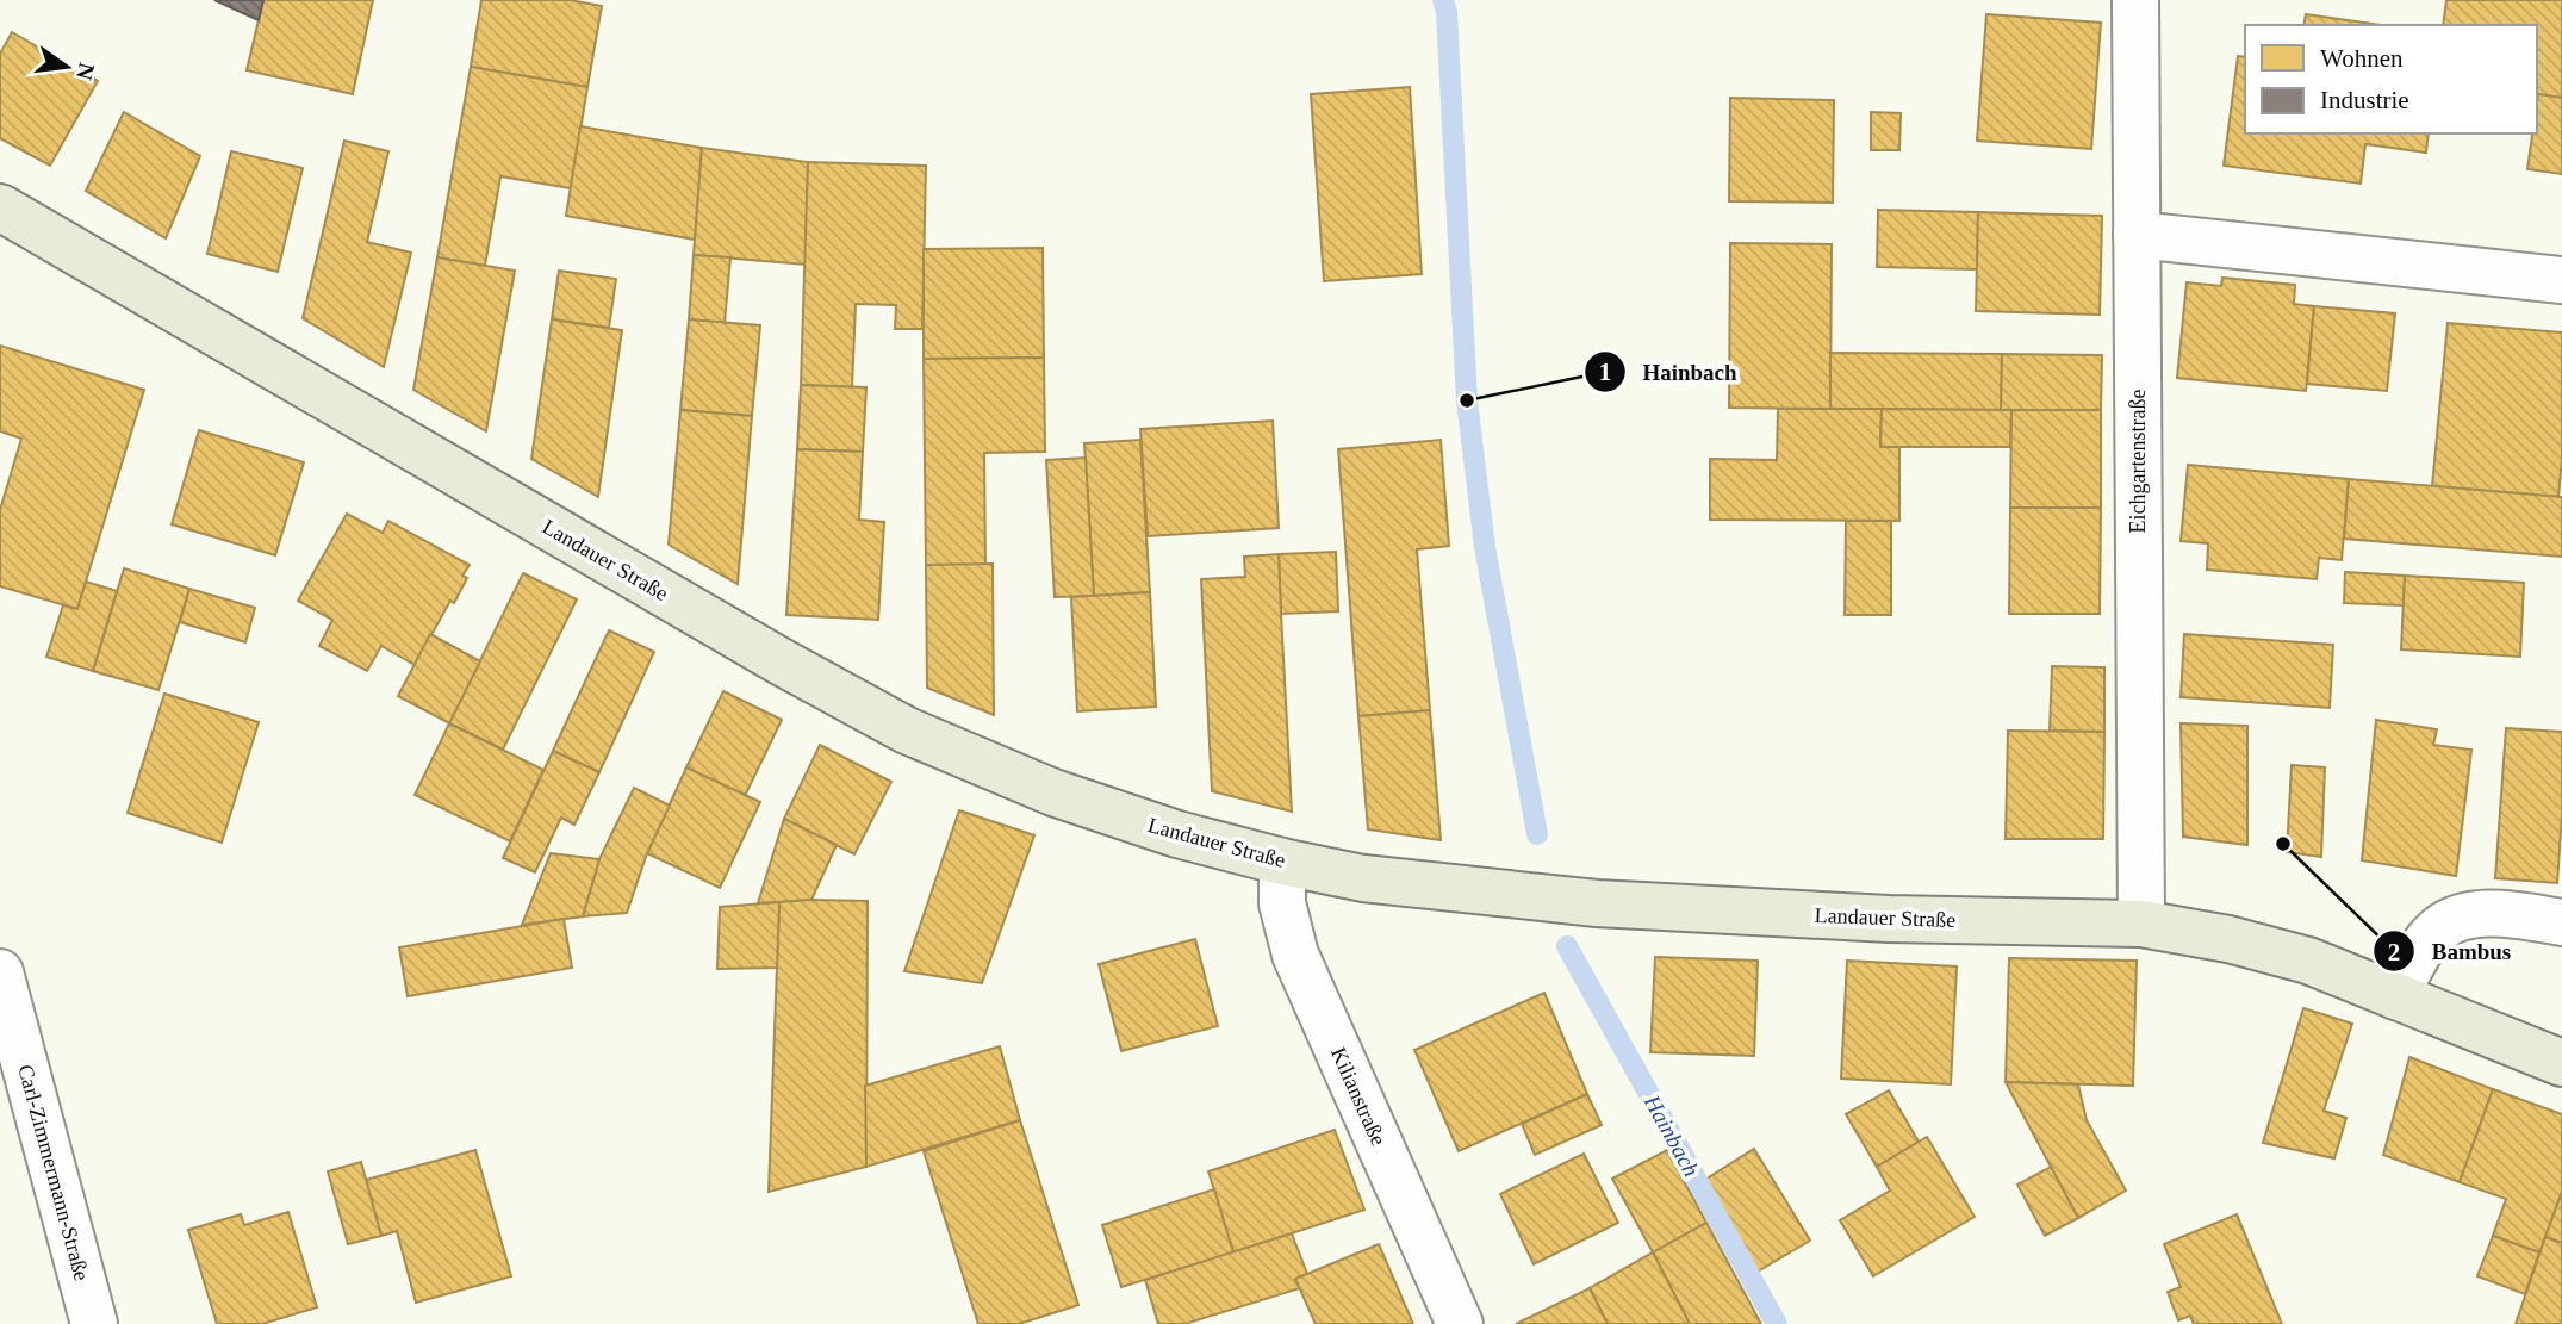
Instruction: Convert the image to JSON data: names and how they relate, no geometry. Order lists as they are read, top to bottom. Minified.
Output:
{"streets":{"main road":["Landauer Straße"],"street":["Eichgartenstraße","Kilianstraße","Carl-Zimmermann-Straße"]},"crossings":[["Eichgartenstraße","Landauer Straße"],["Landauer Straße","Kilianstraße"]],"water":["Hainbach"],"places":["Hainbach","Bambus"],"legend":["Wohnen","Industrie"],"north":"right"}
